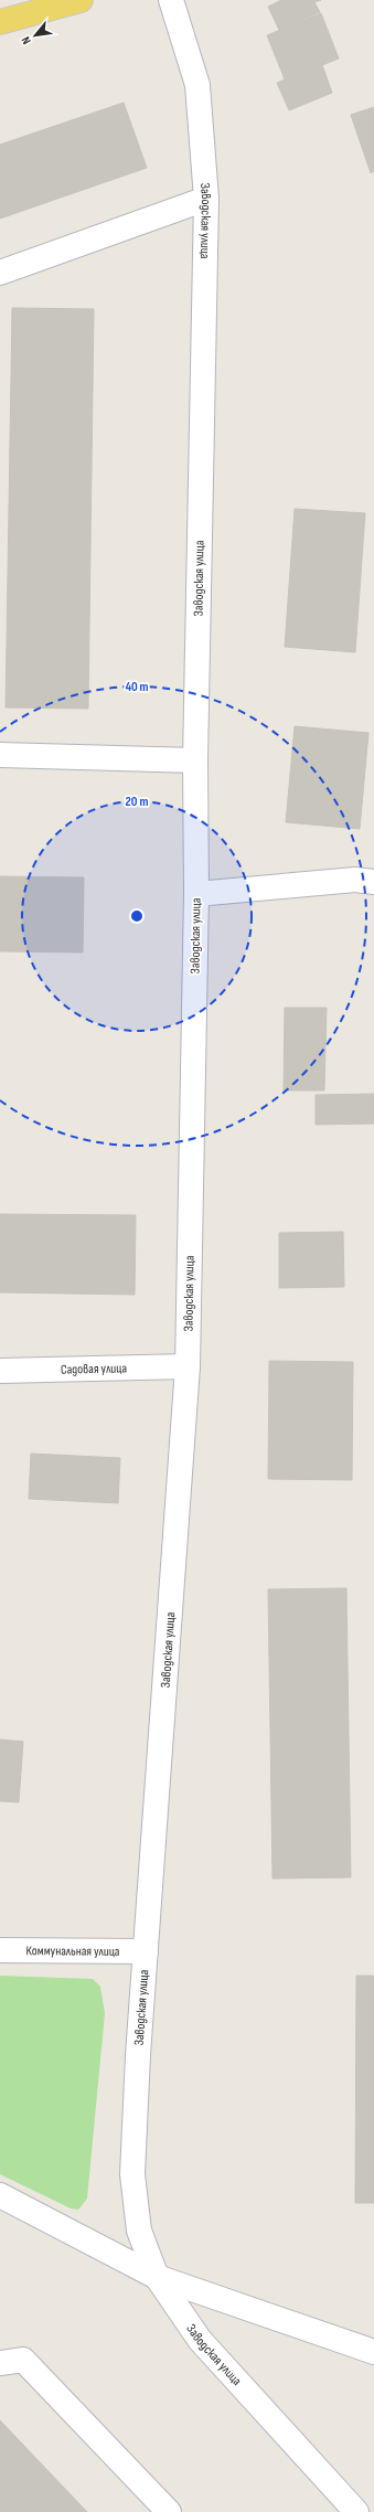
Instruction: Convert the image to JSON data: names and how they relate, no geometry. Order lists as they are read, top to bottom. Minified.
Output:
{"streets":{"street":["Заводская улица","Садовая улица","Коммунальная улица"]},"crossings":[["Заводская улица","Садовая улица"],["Заводская улица","Коммунальная улица"]],"north":"bottom left","rings":["40 m","20 m"]}
